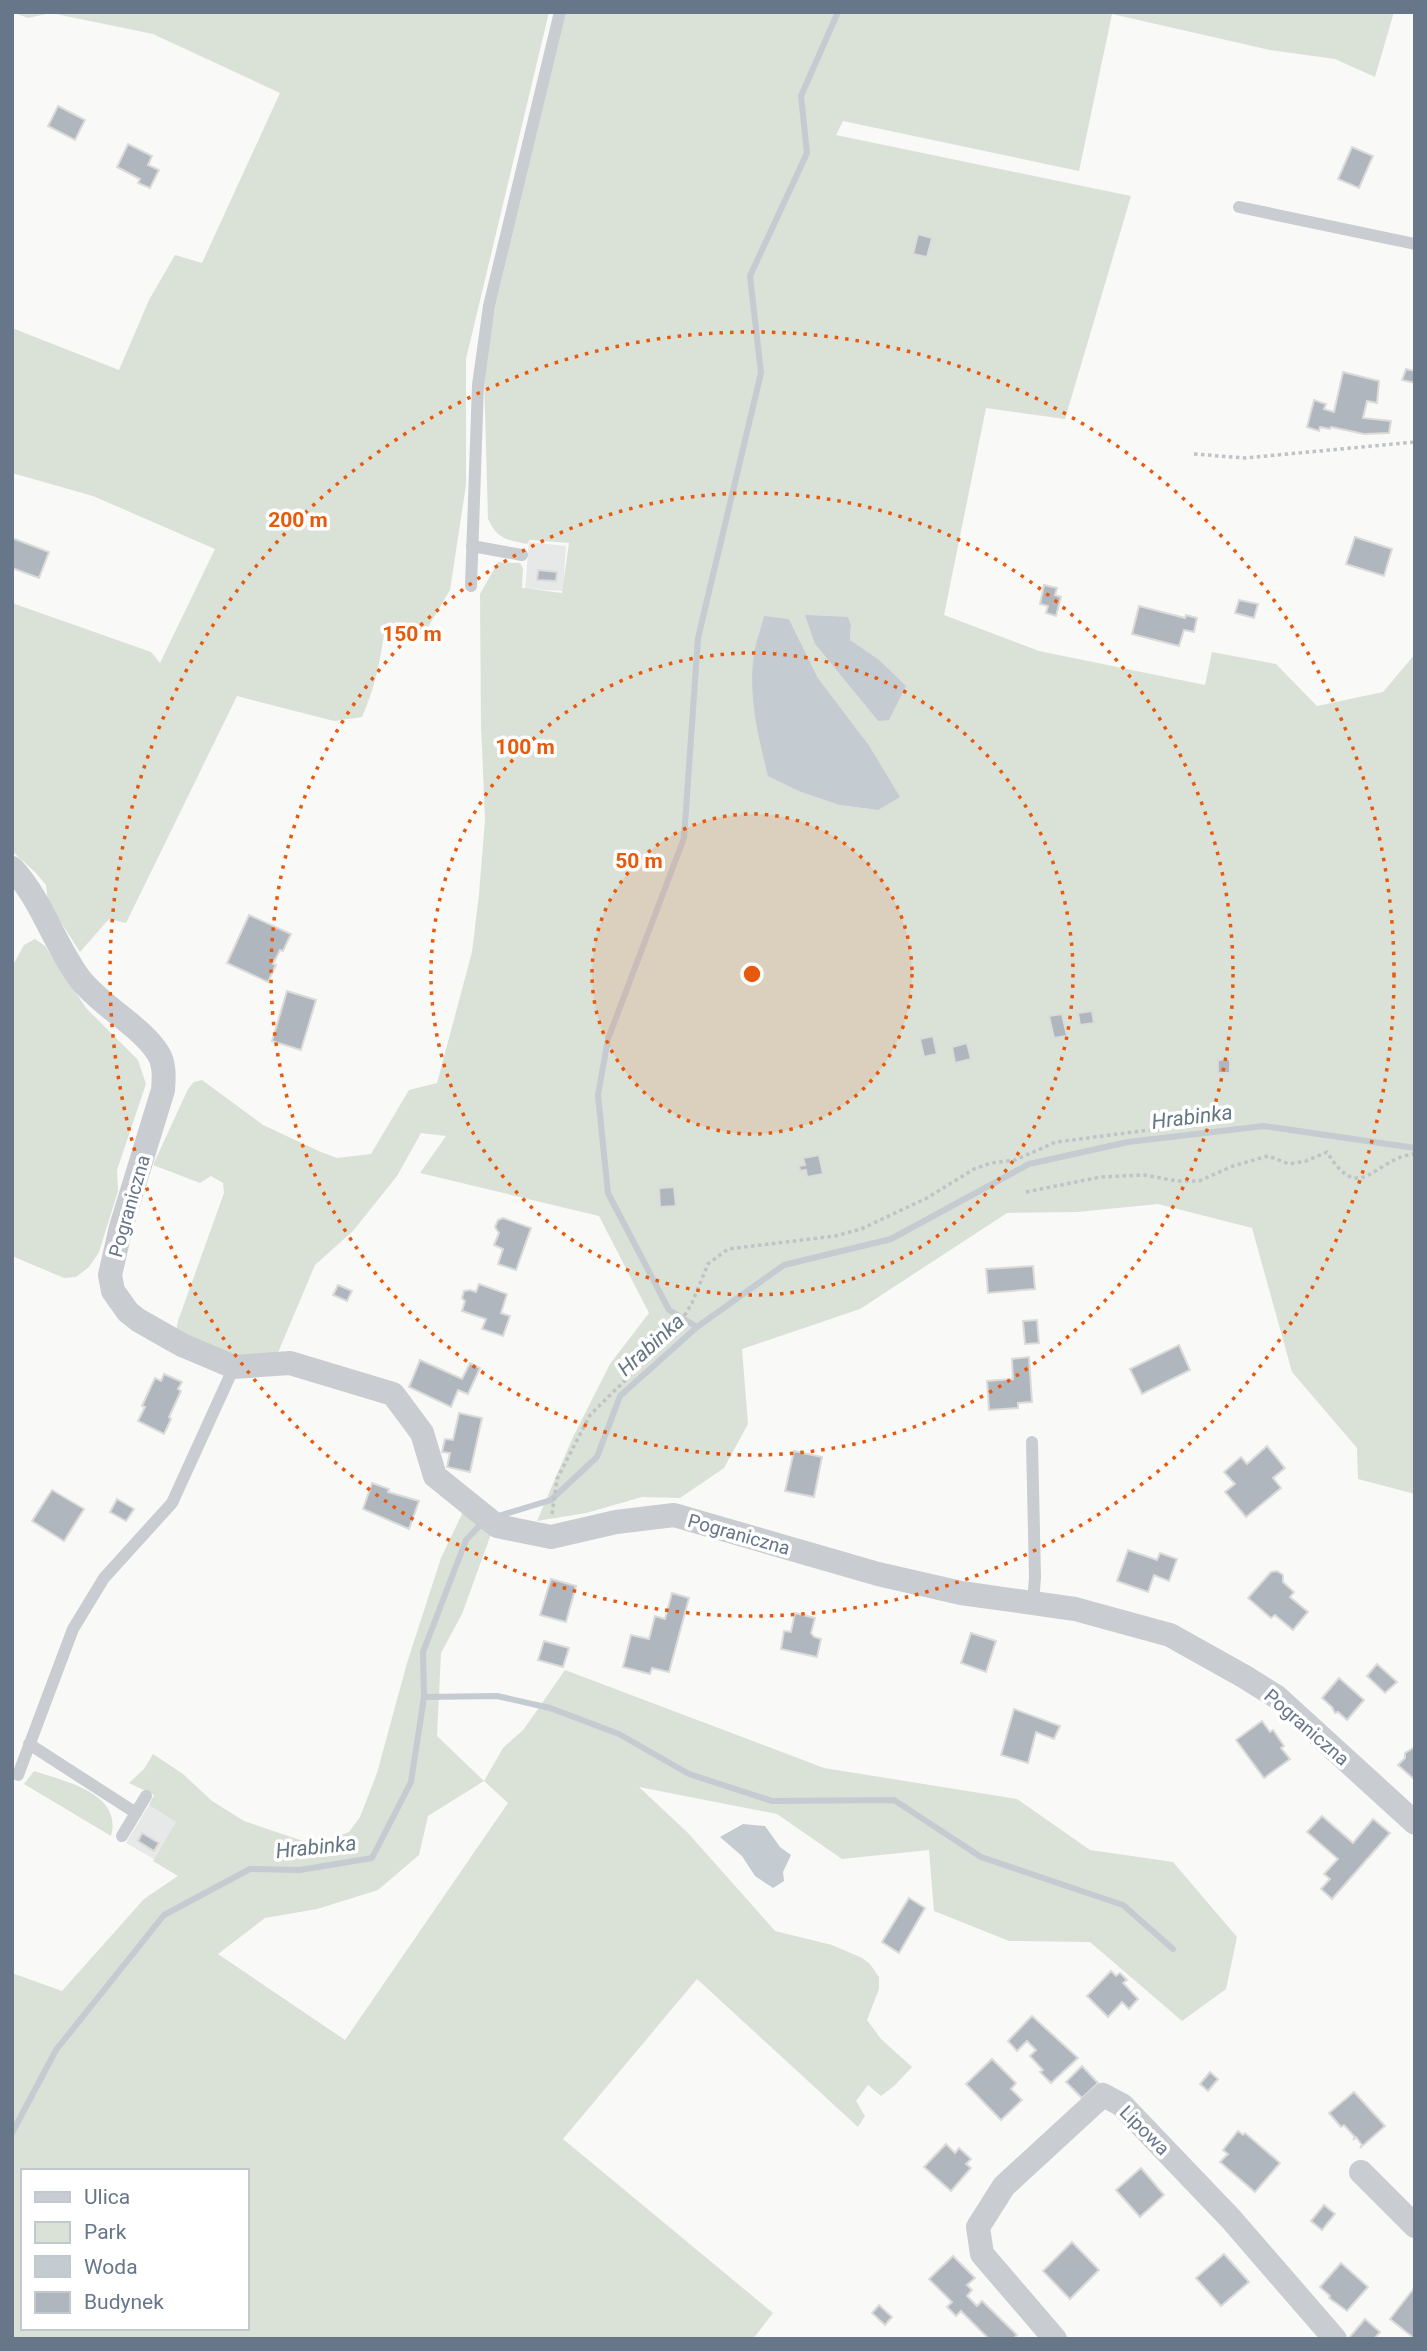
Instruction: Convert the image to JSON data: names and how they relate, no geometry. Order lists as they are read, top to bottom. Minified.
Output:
{"streets":{"street":["Pograniczna","Lipowa"]},"water":["Hrabinka"],"legend":["Ulica","Park","Woda","Budynek"],"rings":["200 m","150 m","100 m","50 m"]}
